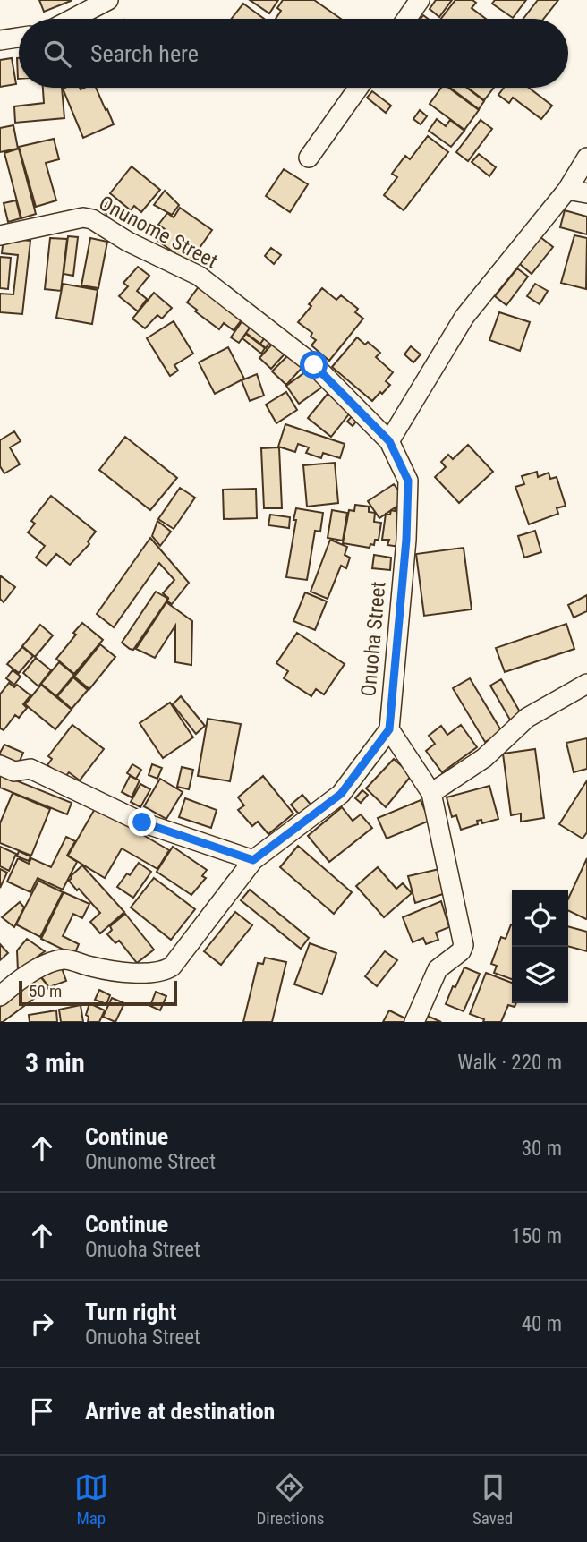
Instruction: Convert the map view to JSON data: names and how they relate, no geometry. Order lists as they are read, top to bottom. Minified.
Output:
{"streets":{"street":["Onunome Street","Onuoha Street"]},"crossings":[["Onunome Street","Onuoha Street"]],"scale_bar":"50 m","page":{"search":"Search here","scale":"50 m","heading":["3 min","Walk · 220 m"],"list":[["Continue","Onunome Street","30 m"],["Continue","Onuoha Street","150 m"],["Turn right","Onuoha Street","40 m"],"Arrive at destination"],"nav":["Map","Directions","Saved"]}}
